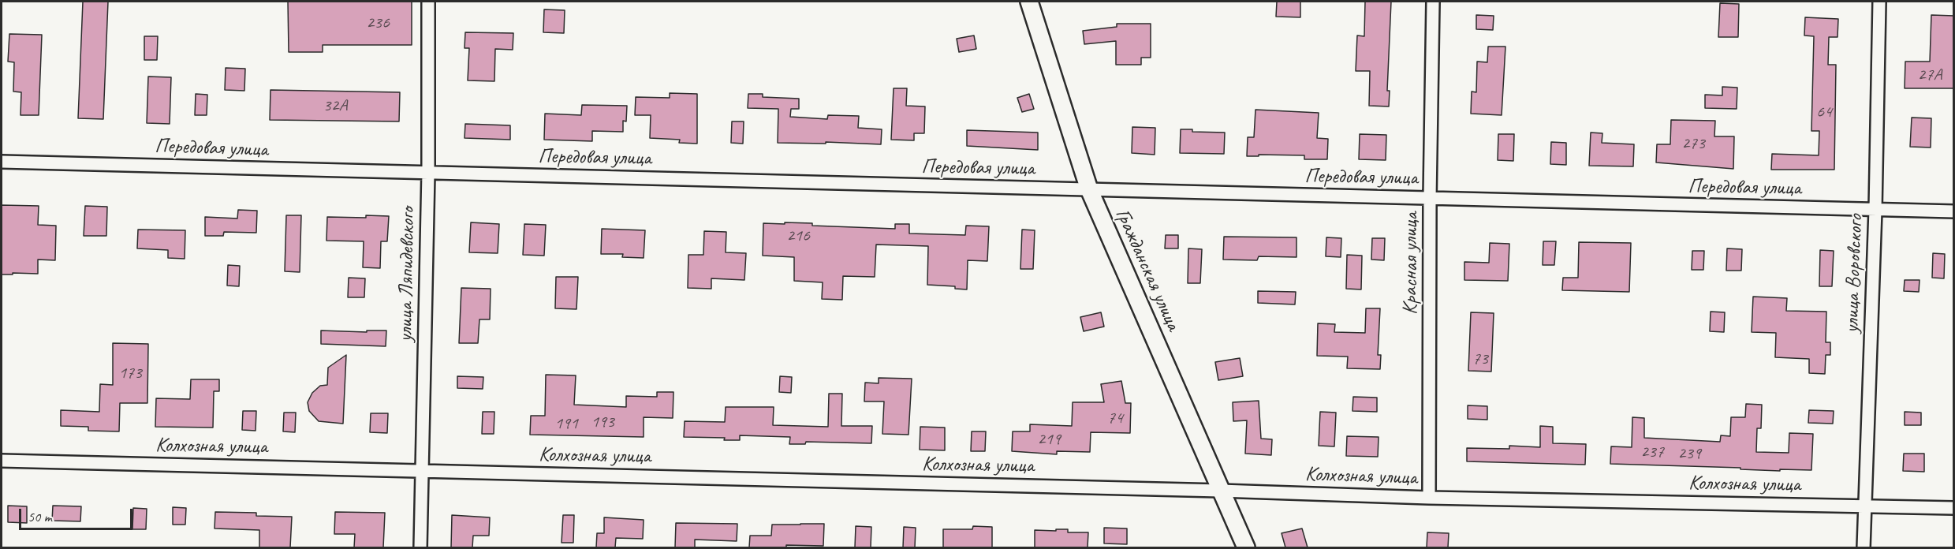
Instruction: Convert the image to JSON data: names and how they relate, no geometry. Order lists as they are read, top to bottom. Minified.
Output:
{"streets":{"main road":["Гражданская улица"],"street":["Передовая улица","Красная улица","улица Воровского","улица Ляпидевского","Колхозная улица"]},"crossings":[["Передовая улица","Красная улица"],["Передовая улица","Гражданская улица"],["Передовая улица","улица Воровского"],["Передовая улица","улица Ляпидевского"],["Красная улица","Колхозная улица"],["Гражданская улица","Колхозная улица"],["улица Воровского","Колхозная улица"],["улица Ляпидевского","Колхозная улица"]],"house_numbers":["236","27А","32А","64","273","216","73","173","74","193","191","219","237","239"],"scale_bar":"50 m"}
